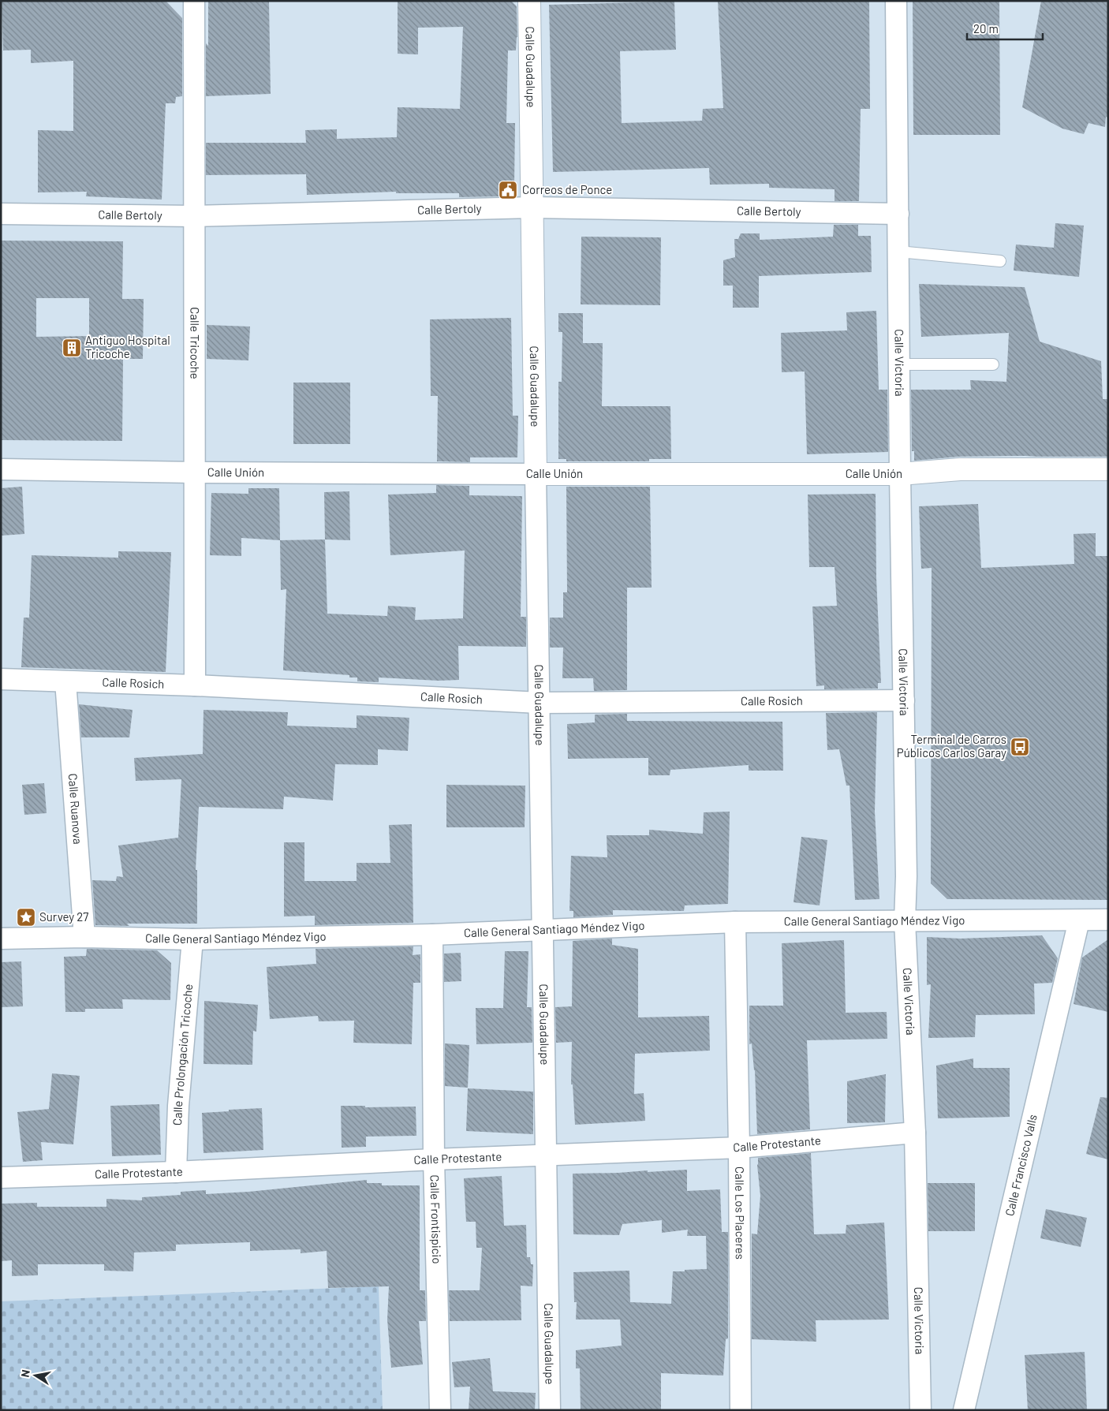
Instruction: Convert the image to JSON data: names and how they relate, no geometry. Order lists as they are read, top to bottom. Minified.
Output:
{"streets":{"street":["Calle Guadalupe","Calle Bertoly","Calle Tricoche","Calle Victoria","Calle Unión","Calle Rosich","Calle Ruanova","Calle General Santiago Méndez Vigo","Calle Prolongación Tricoche","Calle Protestante","Calle Francisco Valls","Calle Los Placeres","Calle Frontispicio"]},"crossings":[["Calle Guadalupe","Calle Bertoly"],["Calle Guadalupe","Calle Unión"],["Calle Guadalupe","Calle Rosich"],["Calle Guadalupe","Calle General Santiago Méndez Vigo"],["Calle Guadalupe","Calle Protestante"],["Calle Bertoly","Calle Tricoche"],["Calle Bertoly","Calle Victoria"],["Calle Tricoche","Calle Unión"],["Calle Tricoche","Calle Rosich"],["Calle Victoria","Calle Unión"],["Calle Victoria","Calle Rosich"],["Calle Victoria","Calle General Santiago Méndez Vigo"],["Calle Victoria","Calle Protestante"],["Calle Rosich","Calle Ruanova"],["Calle Ruanova","Calle General Santiago Méndez Vigo"],["Calle General Santiago Méndez Vigo","Calle Prolongación Tricoche"],["Calle General Santiago Méndez Vigo","Calle Francisco Valls"],["Calle General Santiago Méndez Vigo","Calle Los Placeres"],["Calle General Santiago Méndez Vigo","Calle Frontispicio"],["Calle Prolongación Tricoche","Calle Protestante"],["Calle Protestante","Calle Los Placeres"],["Calle Protestante","Calle Frontispicio"]],"places":{"public building":["Correos de Ponce"],"building":["Antiguo Hospital Tricoche"],"bus stop":["Terminal de Carros Públicos Carlos Garay"],"place":["Survey 27"]},"scale_bar":"20 m","north":"left"}
